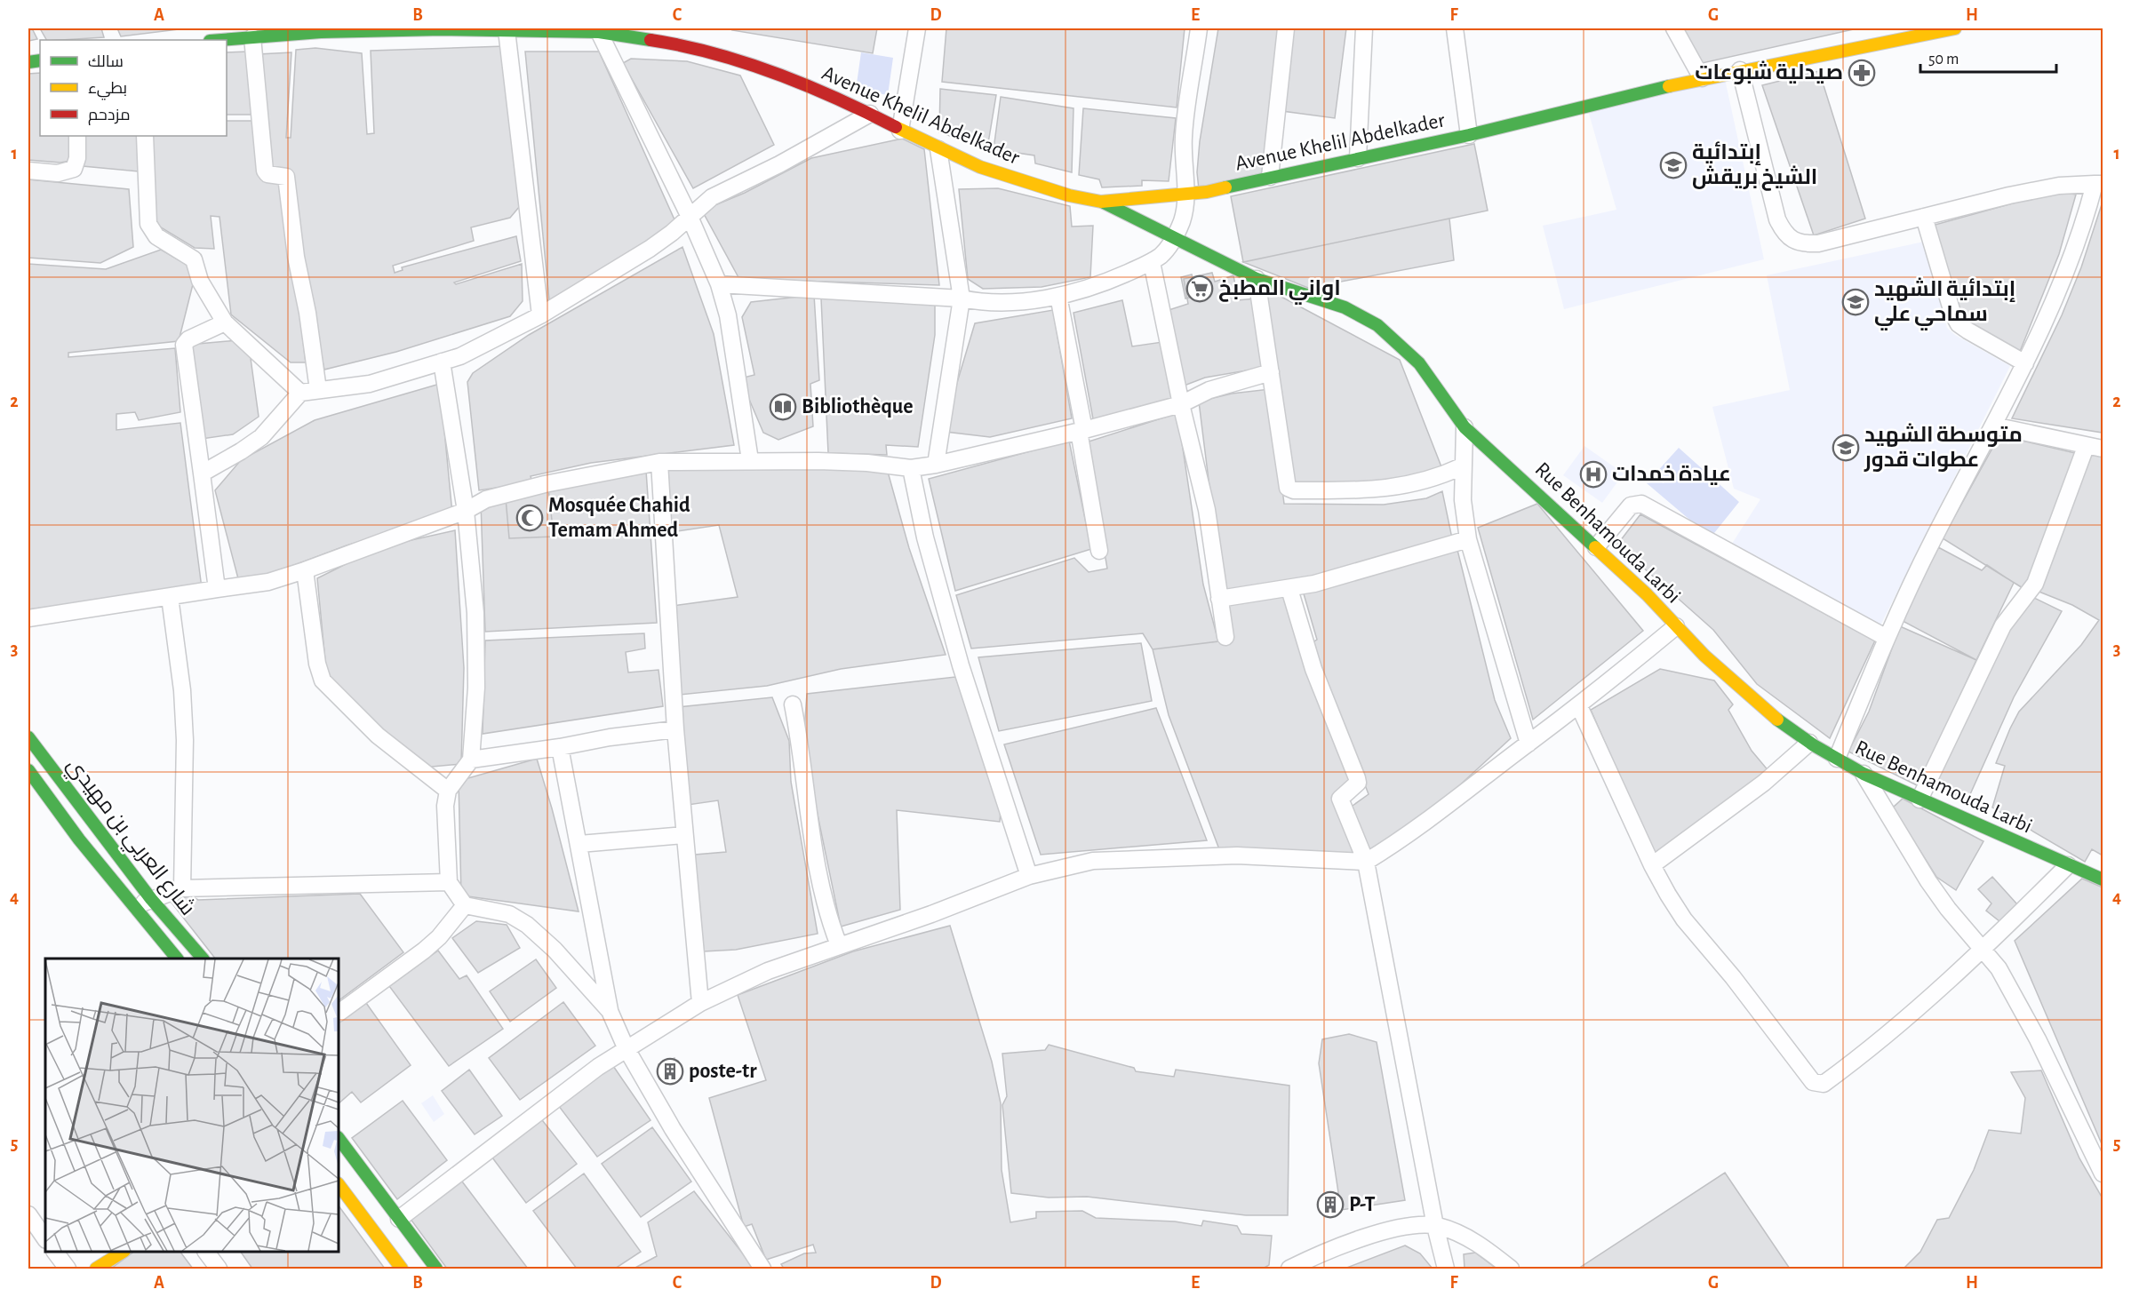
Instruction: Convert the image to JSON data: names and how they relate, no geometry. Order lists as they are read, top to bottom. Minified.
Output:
{"streets":{"street":["Avenue Khelil Abdelkader","Rue Benhamouda Larbi","شارع العربي بن مهيدي"]},"crossings":[["Avenue Khelil Abdelkader","Rue Benhamouda Larbi"]],"places":{"pharmacy":["صيدلية شبوعات"],"school or university":["إبتدائية الشيخ بريقش","إبتدائية الشهيد سماحي علي","متوسطة الشهيد عطوات قدور"],"supermarket":["اواني المطبخ"],"library":["Bibliothèque"],"hospital":["عيادة خمدات"],"mosque":["Mosquée Chahid Temam Ahmed"],"building":["poste-tr","P-T"]},"legend":["سالك","بطيء","مزدحم"],"scale_bar":"50 m","grid":{"columns":["A","B","C","D","E","F","G","H"],"rows":["1","2","3","4","5"]}}
